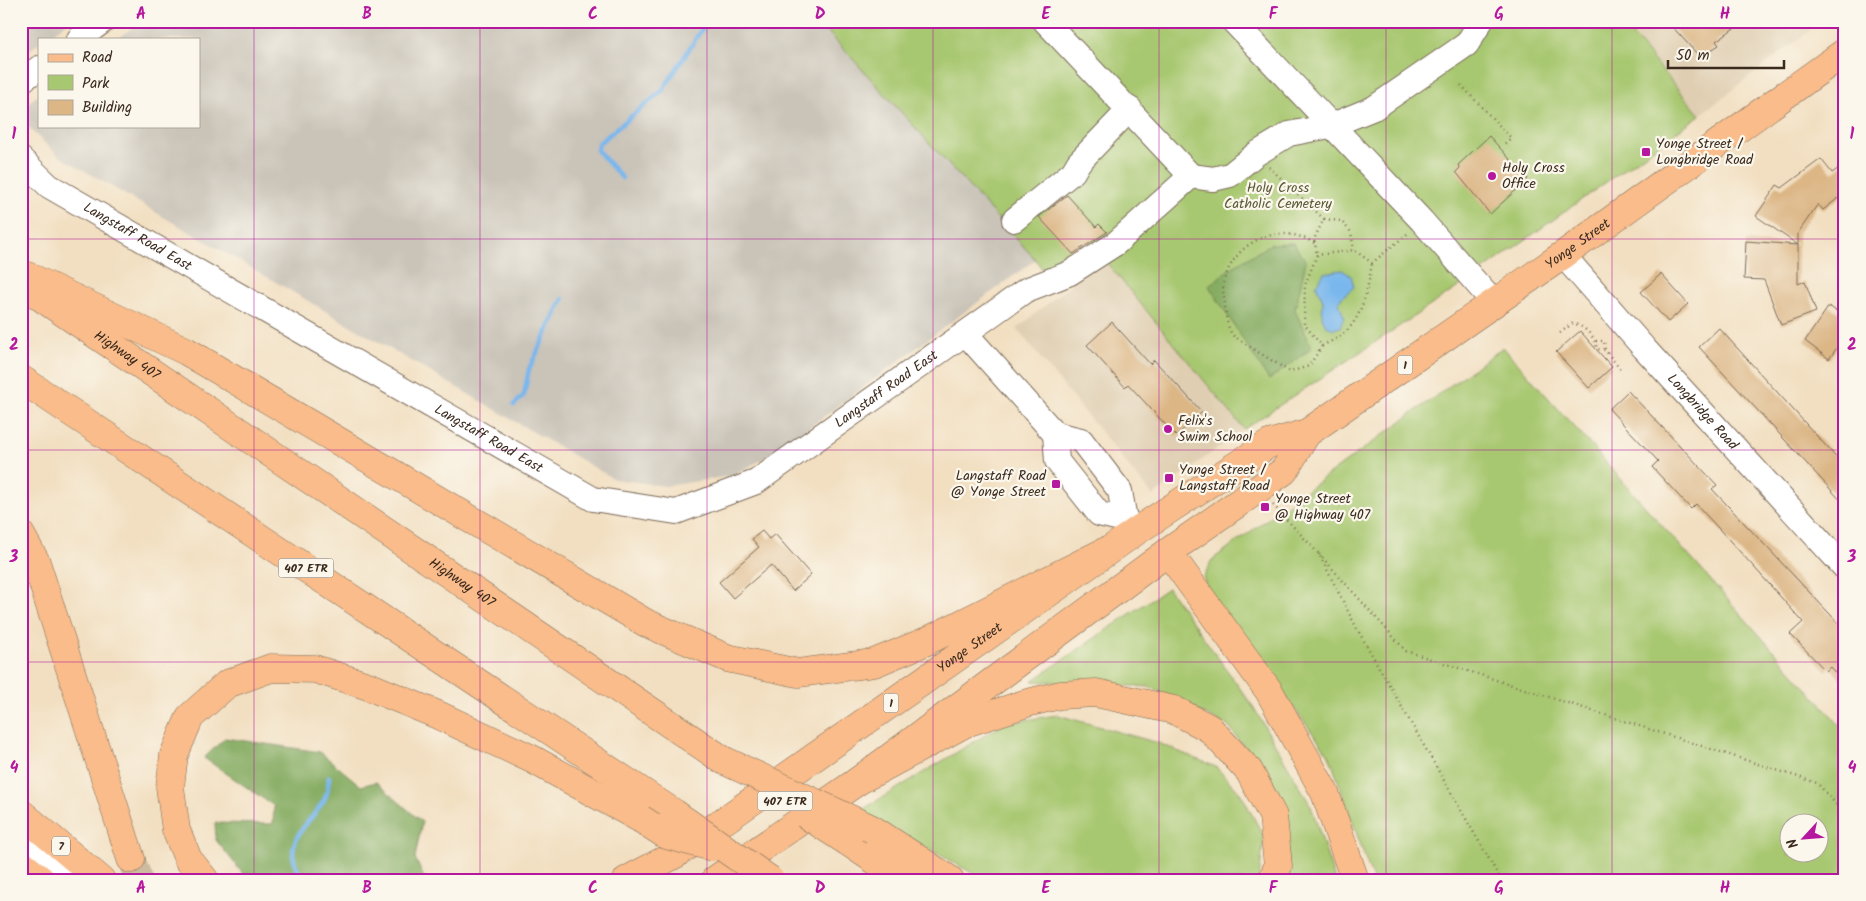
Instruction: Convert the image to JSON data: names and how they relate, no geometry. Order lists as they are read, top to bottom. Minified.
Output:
{"streets":{"main road":["Yonge Street","Highway 407","1","407 ETR","7"],"street":["Langstaff Road East","Longbridge Road"]},"crossings":[["Yonge Street","Longbridge Road"]],"parks":["Holy Cross Catholic Cemetery"],"places":{"transit":["Yonge Street / Longbridge Road","Yonge Street / Langstaff Road","Langstaff Road @ Yonge Street","Yonge Street @ Highway 407"],"other":["Holy Cross Office","Felix's Swim School"]},"legend":["Road","Park","Building"],"scale_bar":"50 m","north":"bottom left","grid":{"columns":["A","B","C","D","E","F","G","H"],"rows":["1","2","3","4"]}}
